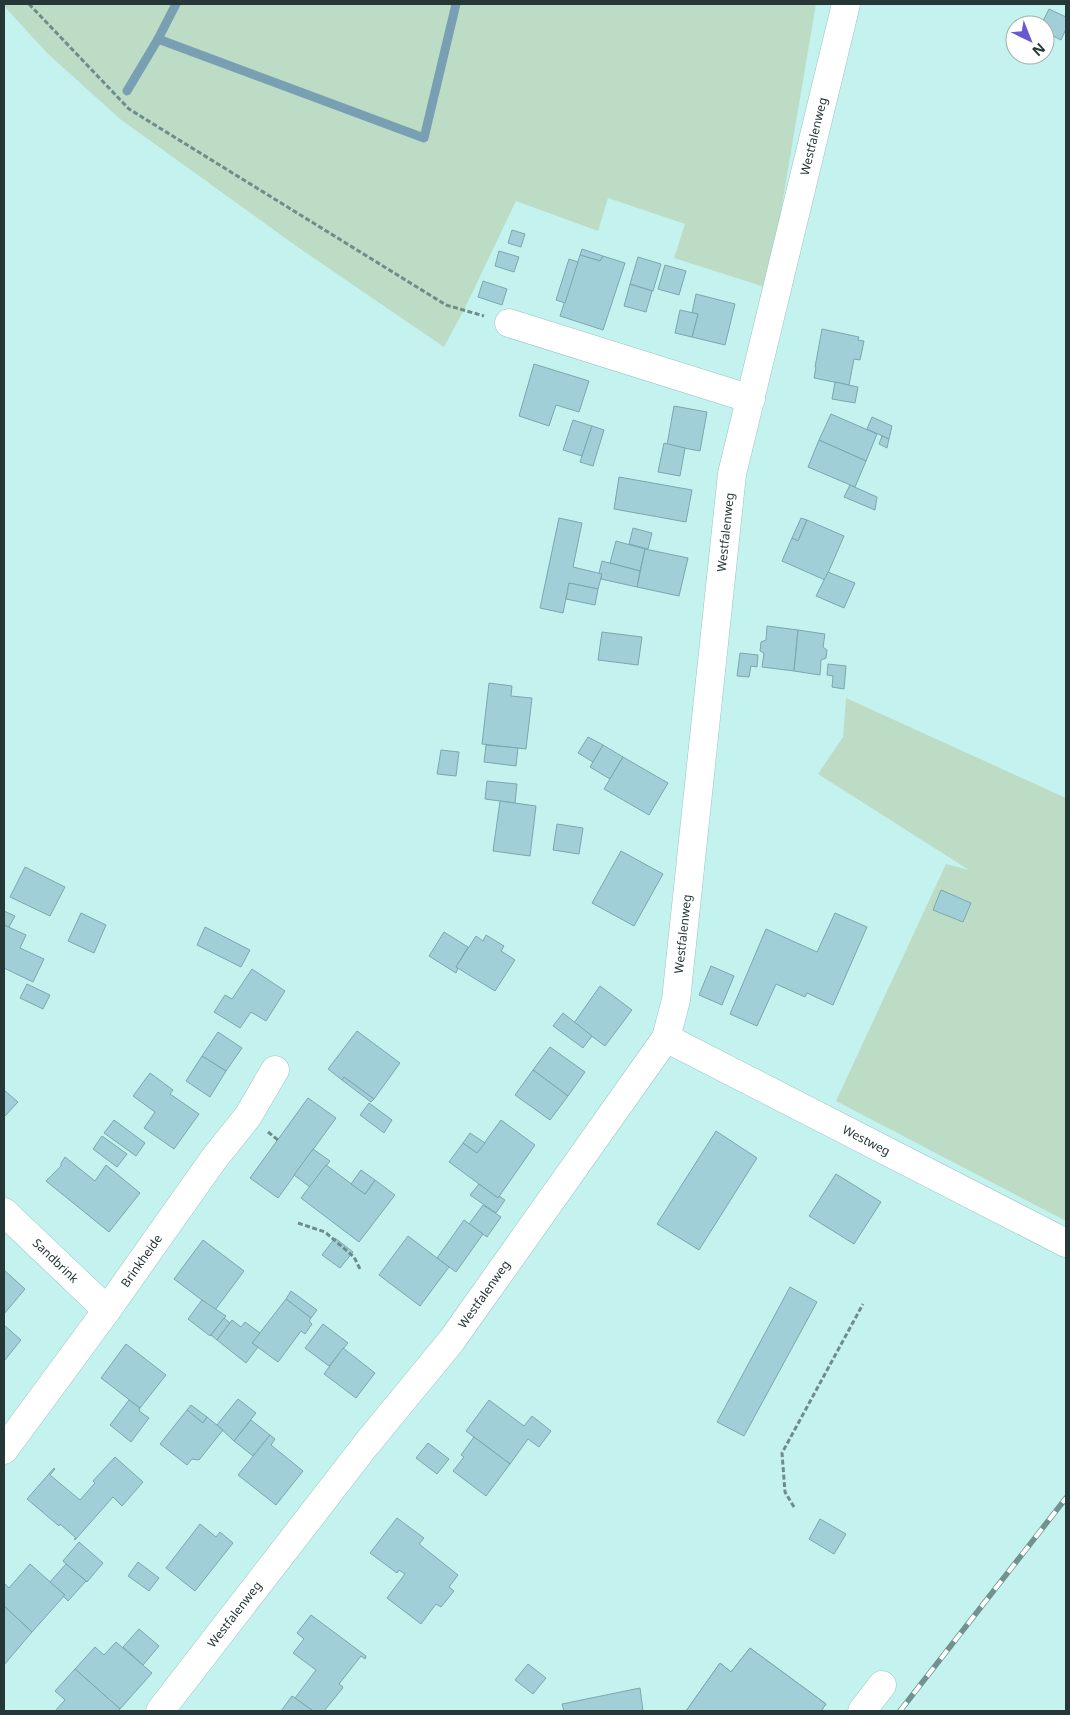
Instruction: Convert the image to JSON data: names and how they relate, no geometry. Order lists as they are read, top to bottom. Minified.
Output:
{"streets":{"street":["Westfalenweg","Westweg","Sandbrink","Brinkheide"]},"crossings":[["Westfalenweg","Westweg"],["Sandbrink","Brinkheide"]],"north":"bottom right"}
